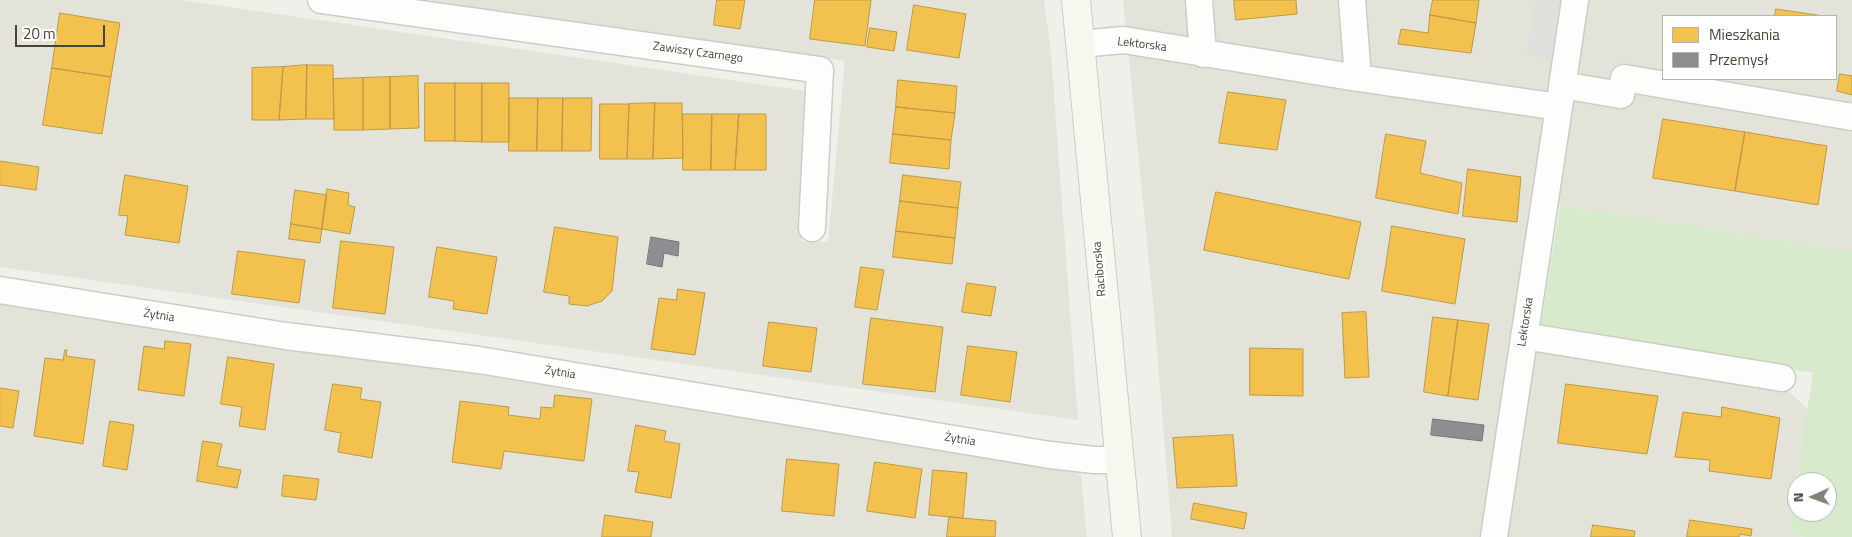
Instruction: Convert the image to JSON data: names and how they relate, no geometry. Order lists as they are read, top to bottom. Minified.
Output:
{"streets":{"main road":["Raciborska"],"street":["Lektorska","Zawiszy Czarnego","Żytnia"]},"crossings":[["Lektorska","Raciborska"],["Raciborska","Żytnia"]],"legend":["Mieszkania","Przemysł"],"scale_bar":"20 m","north":"left"}
